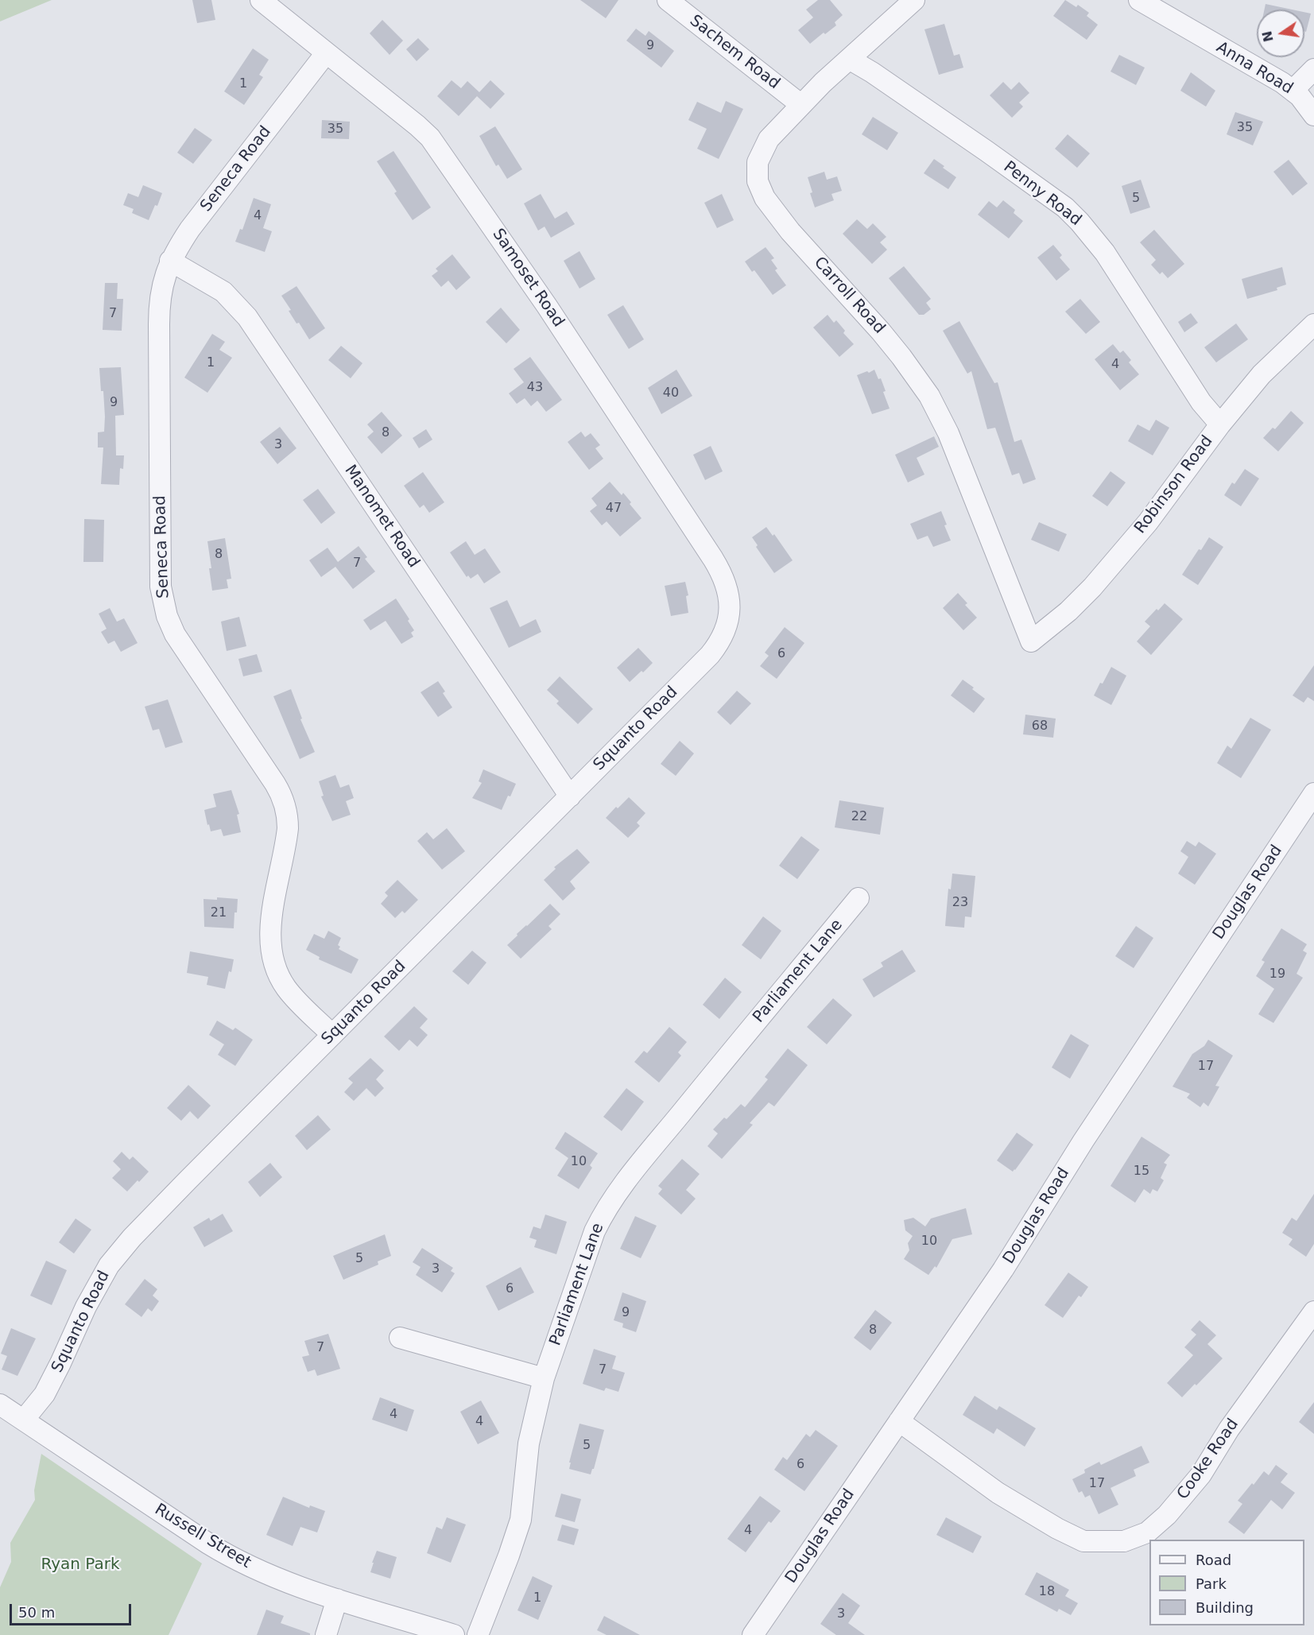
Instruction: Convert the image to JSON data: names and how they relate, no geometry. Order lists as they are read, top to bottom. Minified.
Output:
{"streets":{"street":["Sachem Road","Anna Road","Seneca Road","Penny Road","Samoset Road","Carroll Road","Robinson Road","Manomet Road","Squanto Road","Douglas Road","Parliament Lane","Cooke Road","Russell Street"]},"crossings":[["Sachem Road","Carroll Road"],["Seneca Road","Samoset Road"],["Seneca Road","Manomet Road"],["Seneca Road","Squanto Road"],["Penny Road","Carroll Road"],["Penny Road","Robinson Road"],["Samoset Road","Squanto Road"],["Carroll Road","Robinson Road"],["Manomet Road","Squanto Road"],["Squanto Road","Russell Street"],["Douglas Road","Cooke Road"]],"parks":["Ryan Park"],"house_numbers":["9","1","35","35","5","4","7","1","4","43","40","9","8","3","47","8","7","6","68","22","23","21","19","17","10","15","10","5","3","6","9","8","7","7","4","4","5","6","17","4","18","1","3"],"legend":["Road","Park","Building"],"scale_bar":"50 m","north":"left"}
